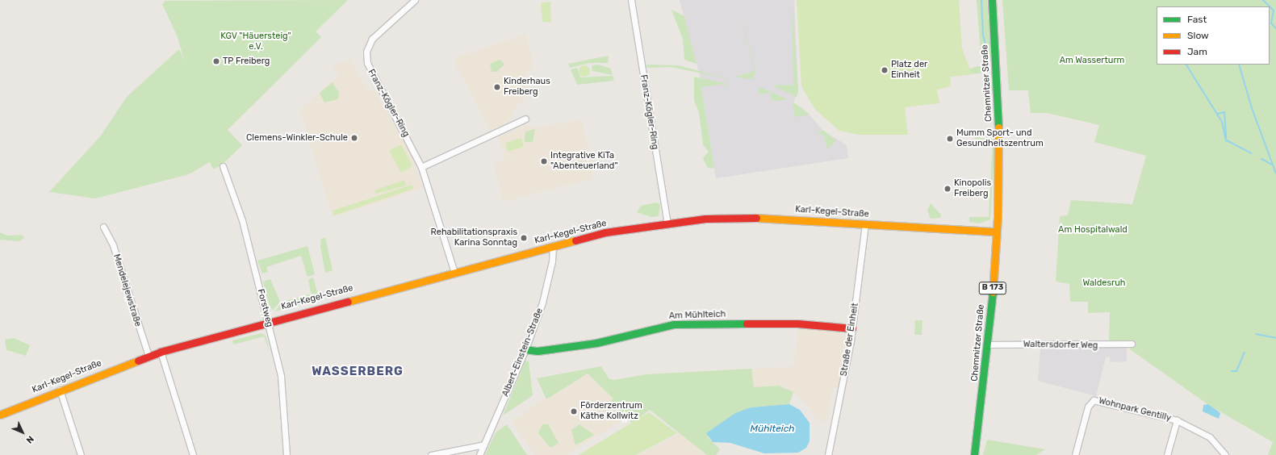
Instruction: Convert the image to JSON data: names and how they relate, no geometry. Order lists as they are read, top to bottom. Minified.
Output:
{"streets":{"street":["Chemnitzer Straße","Franz-Kögler-Ring","Karl-Kegel-Straße","B 173","Mendelejewstraße","Forstweg","Am Mühlteich","Straße der Einheit","Waltersdorfer Weg","Albert-Einstein-Straße","Wohnpark Gentilly"]},"crossings":[["Chemnitzer Straße","Karl-Kegel-Straße"],["Chemnitzer Straße","Waltersdorfer Weg"],["Franz-Kögler-Ring","Karl-Kegel-Straße"],["Karl-Kegel-Straße","Mendelejewstraße"],["Karl-Kegel-Straße","Forstweg"],["Karl-Kegel-Straße","Straße der Einheit"],["Karl-Kegel-Straße","Albert-Einstein-Straße"],["Am Mühlteich","Straße der Einheit"],["Am Mühlteich","Albert-Einstein-Straße"]],"districts":["WASSERBERG"],"water":["Mühlteich"],"parks":["KGV \"Häuersteig\" e.V.","Am Wasserturm","Am Hospitalwald","Waldesruh"],"places":["TP Freiberg","Platz der Einheit","Kinderhaus Freiberg","Clemens-Winkler-Schule","Mumm Sport- und Gesundheitszentrum","Integrative KiTa \"Abenteuerland\"","Kinopolis Freiberg","Rehabilitationspraxis Karina Sonntag","Förderzentrum Käthe Kollwitz"],"legend":["Fast","Slow","Jam"],"north":"bottom right"}
